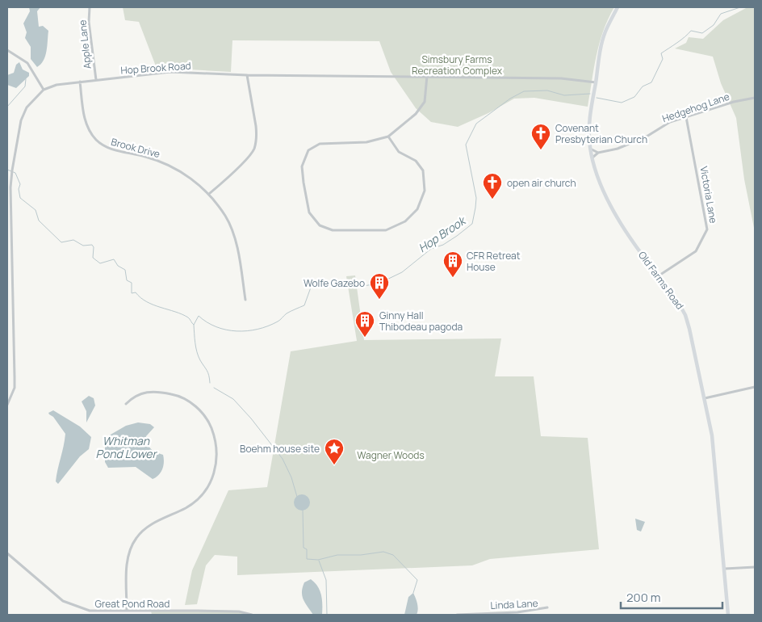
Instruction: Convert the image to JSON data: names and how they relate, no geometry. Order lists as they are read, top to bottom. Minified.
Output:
{"streets":{"street":["Apple Lane","Hop Brook Road","Hedgehog Lane","Brook Drive","Victoria Lane","Old Farms Road","Great Pond Road","Linda Lane"]},"crossings":[["Apple Lane","Hop Brook Road"],["Hop Brook Road","Brook Drive"],["Hop Brook Road","Old Farms Road"],["Hedgehog Lane","Victoria Lane"],["Hedgehog Lane","Old Farms Road"],["Victoria Lane","Old Farms Road"]],"water":["Hop Brook","Whitman Pond Lower"],"parks":["Simsbury Farms Recreation Complex","Wagner Woods"],"places":{"church":["Covenant Presbyterian Church","open air church"],"building":["CFR Retreat House","Wolfe Gazebo","Ginny Hall Thibodeau pagoda"],"place":["Boehm house site"]},"scale_bar":"200 m"}
